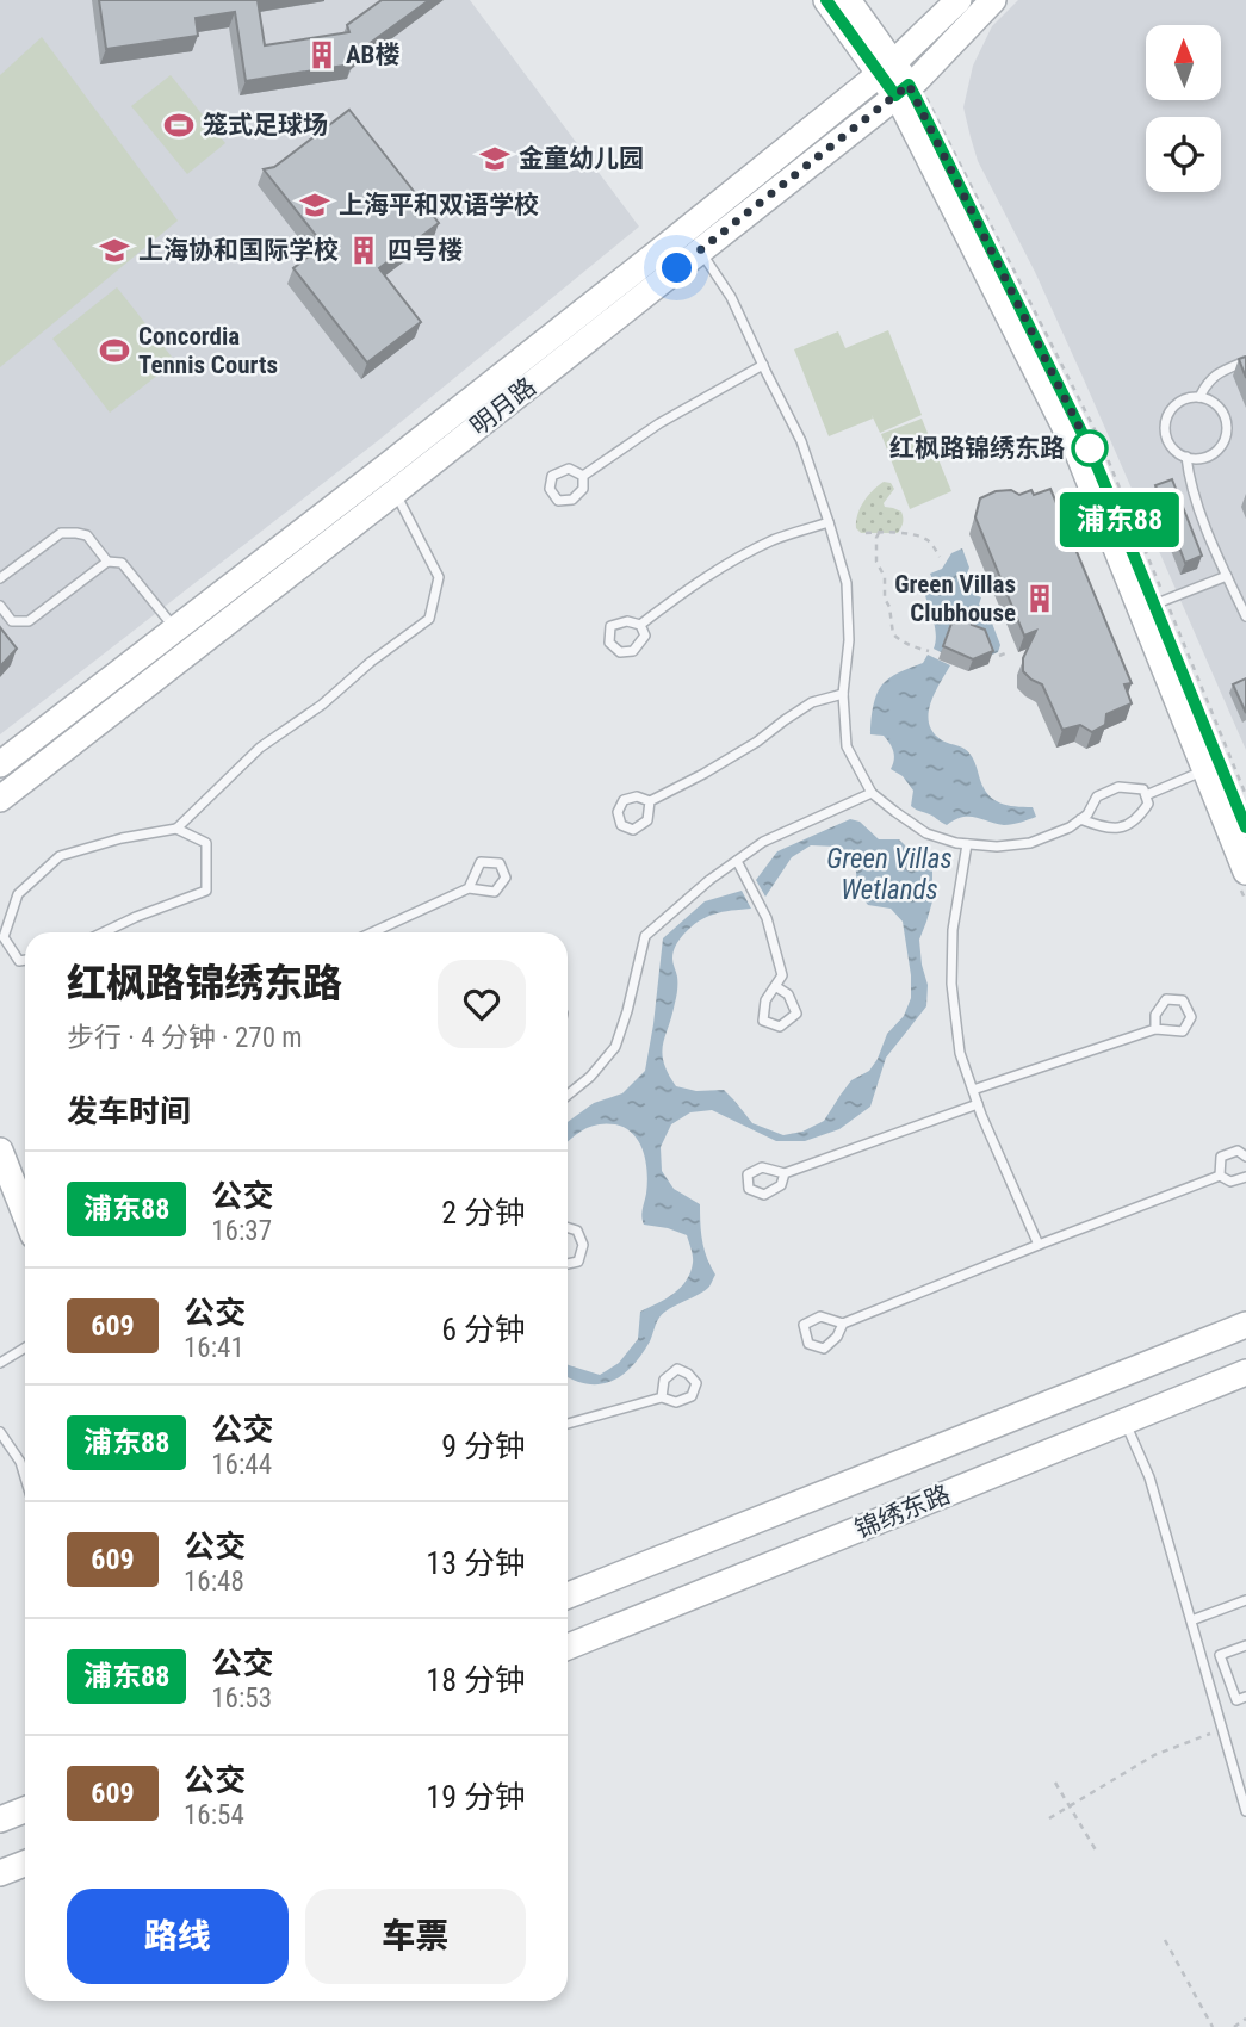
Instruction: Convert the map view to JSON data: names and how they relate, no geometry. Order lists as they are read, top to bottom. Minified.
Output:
{"streets":{"street":["明月路","锦绣东路"]},"water":["Green Villas Wetlands"],"places":{"building":["AB楼","四号楼","Green Villas Clubhouse"],"sports":["笼式足球场","Concordia Tennis Courts"],"school or university":["金童幼儿园","上海平和双语学校","上海协和国际学校"],"other":["红枫路锦绣东路"]},"lines":["bus line 浦东88"],"north":"top","page":{"on_map":"浦东88","heading":[["红枫路锦绣东路","步行 · 4 分钟 · 270 m"],"发车时间"],"list":[{"mark":"浦东88","name":"公交","note":"16:37","value":"2 分钟"},{"mark":"609","name":"公交","note":"16:41","value":"6 分钟"},{"mark":"浦东88","name":"公交","note":"16:44","value":"9 分钟"},{"mark":"609","name":"公交","note":"16:48","value":"13 分钟"},{"mark":"浦东88","name":"公交","note":"16:53","value":"18 分钟"},{"mark":"609","name":"公交","note":"16:54","value":"19 分钟"}],"buttons":["路线","车票"]}}
